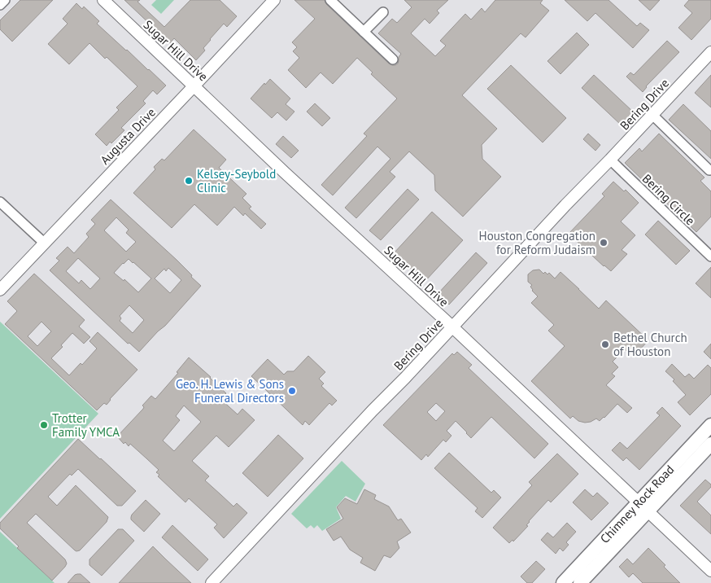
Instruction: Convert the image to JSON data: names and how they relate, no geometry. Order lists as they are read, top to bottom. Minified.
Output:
{"streets":{"main road":["Chimney Rock Road"],"street":["Sugar Hill Drive","Bering Drive","Augusta Drive","Bering Circle"]},"crossings":[["Sugar Hill Drive","Bering Drive"],["Sugar Hill Drive","Augusta Drive"],["Sugar Hill Drive","Chimney Rock Road"],["Bering Drive","Bering Circle"]],"places":["Kelsey-Seybold Clinic","Houston Congregation for Reform Judaism","Bethel Church of Houston","Geo. H. Lewis & Sons Funeral Directors","Trotter Family YMCA"]}
